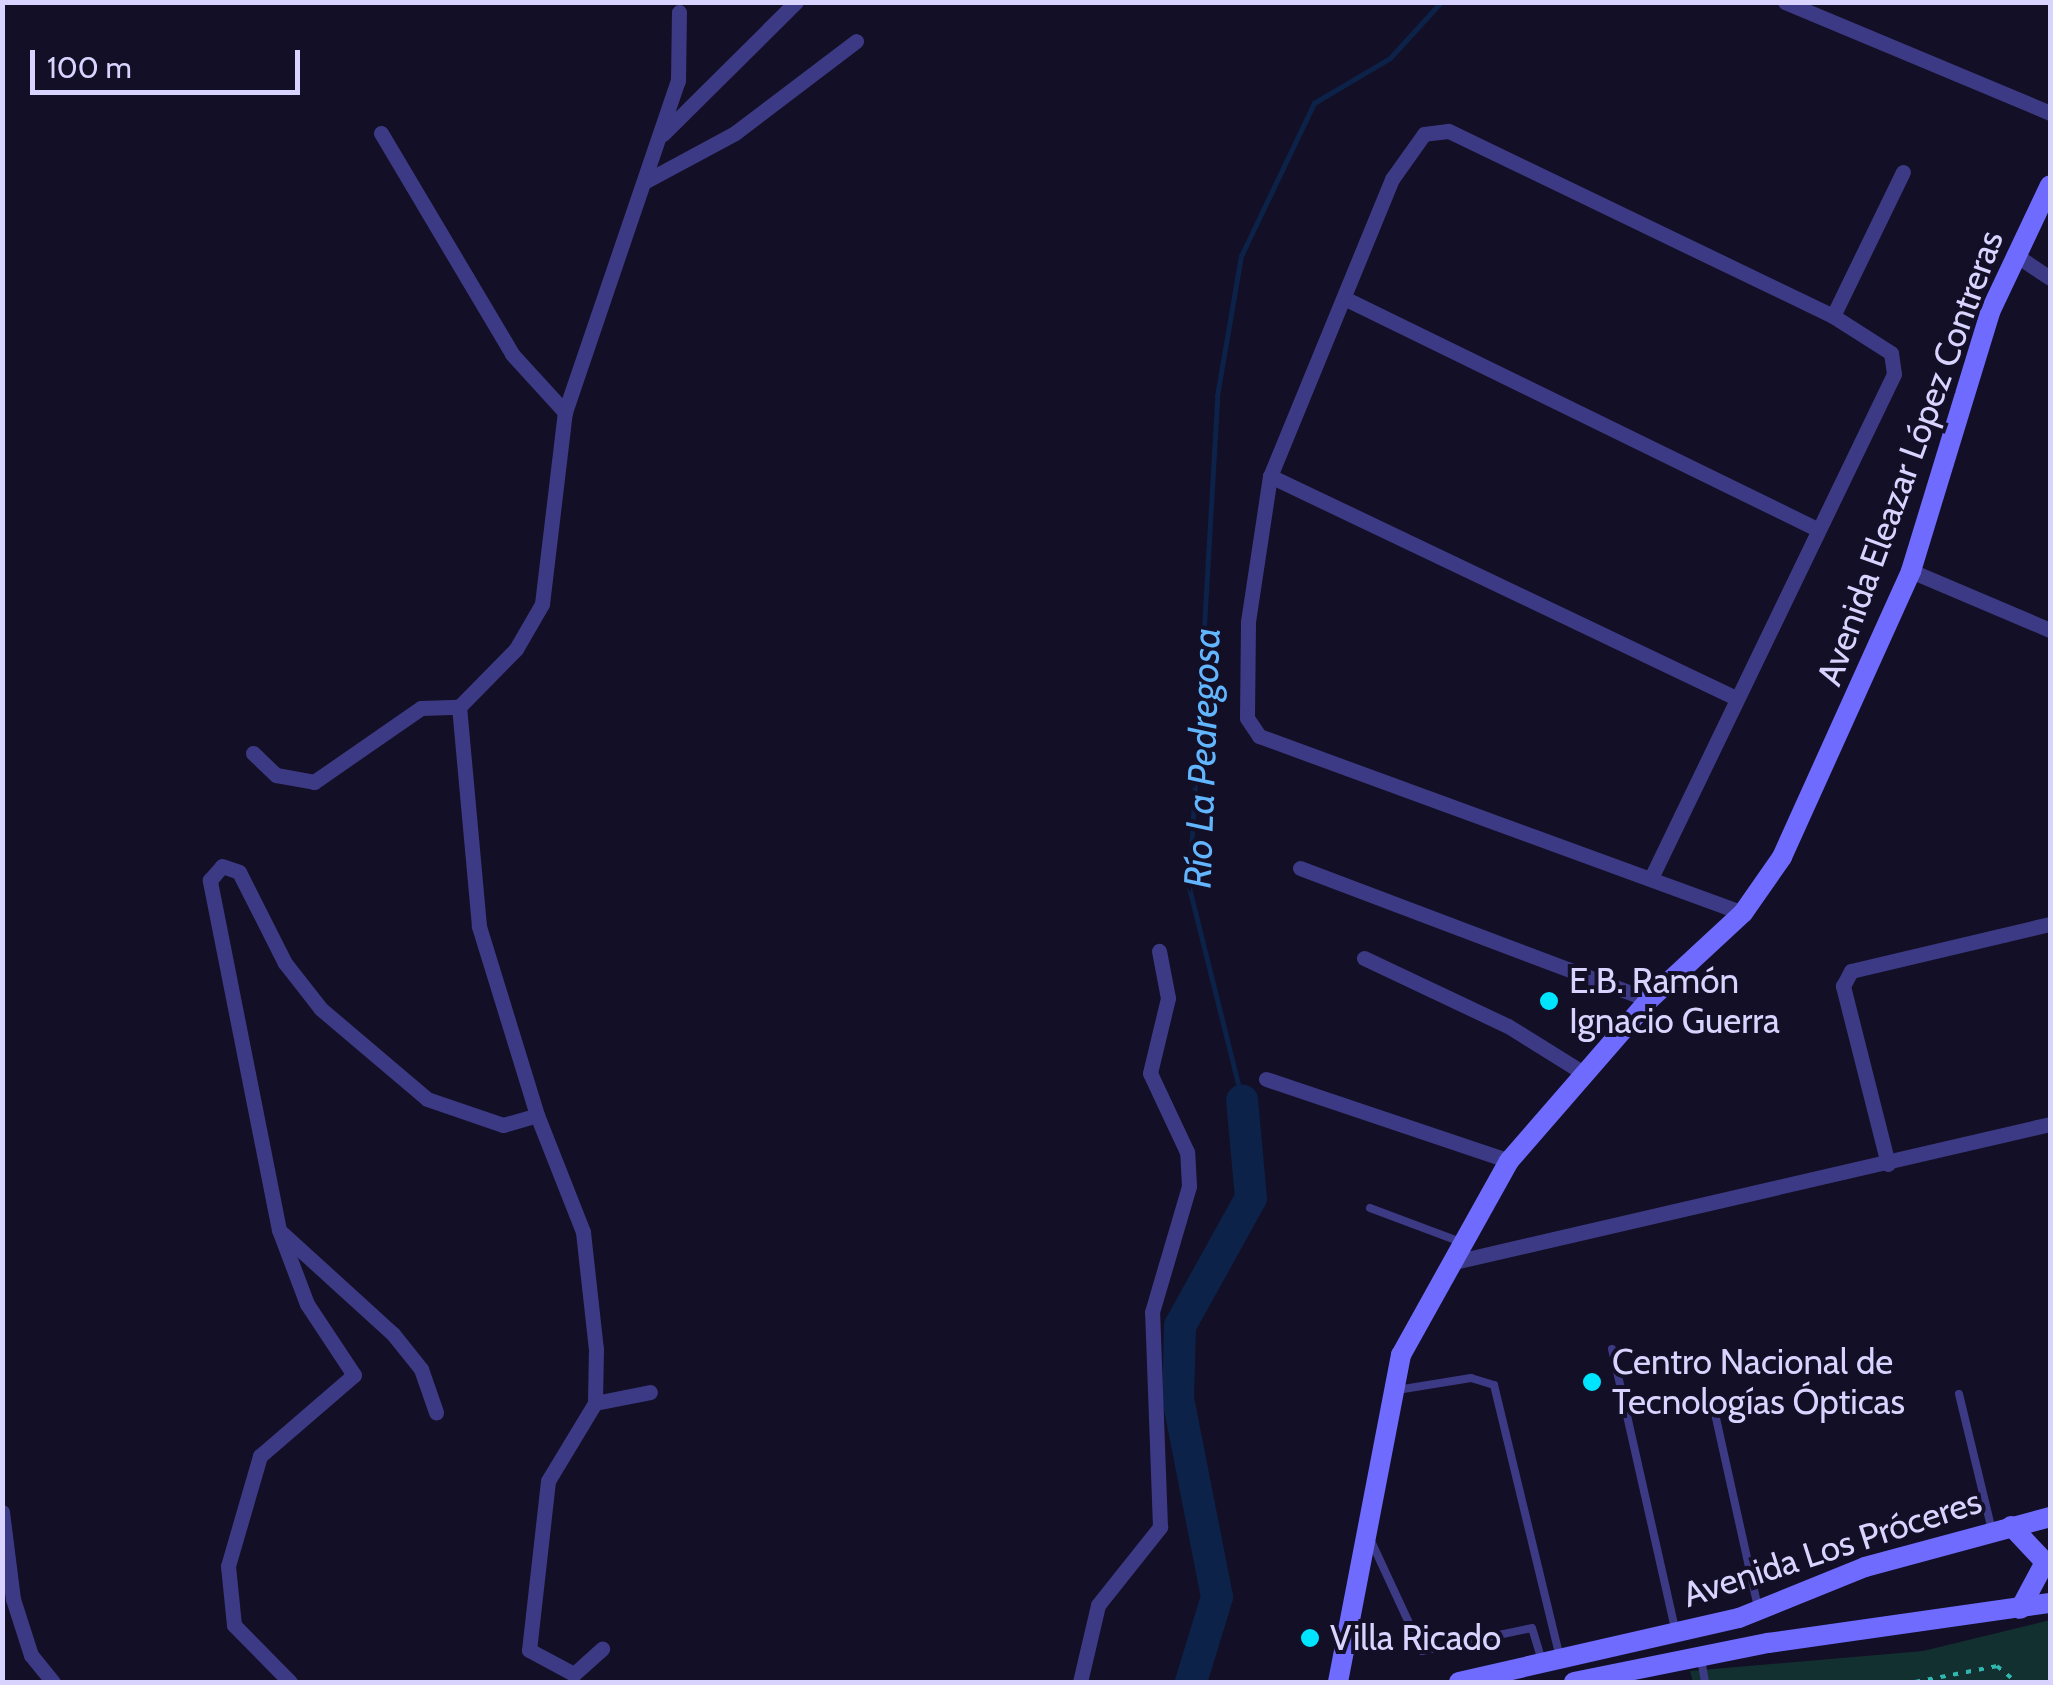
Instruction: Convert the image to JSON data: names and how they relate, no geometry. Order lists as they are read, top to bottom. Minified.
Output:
{"streets":{"street":["Avenida Eleazar López Contreras","Avenida Los Próceres"]},"water":["Río La Pedregosa"],"places":["E.B. Ramón Ignacio Guerra","Centro Nacional de Tecnologías Ópticas","Villa Ricado"],"scale_bar":"100 m"}
